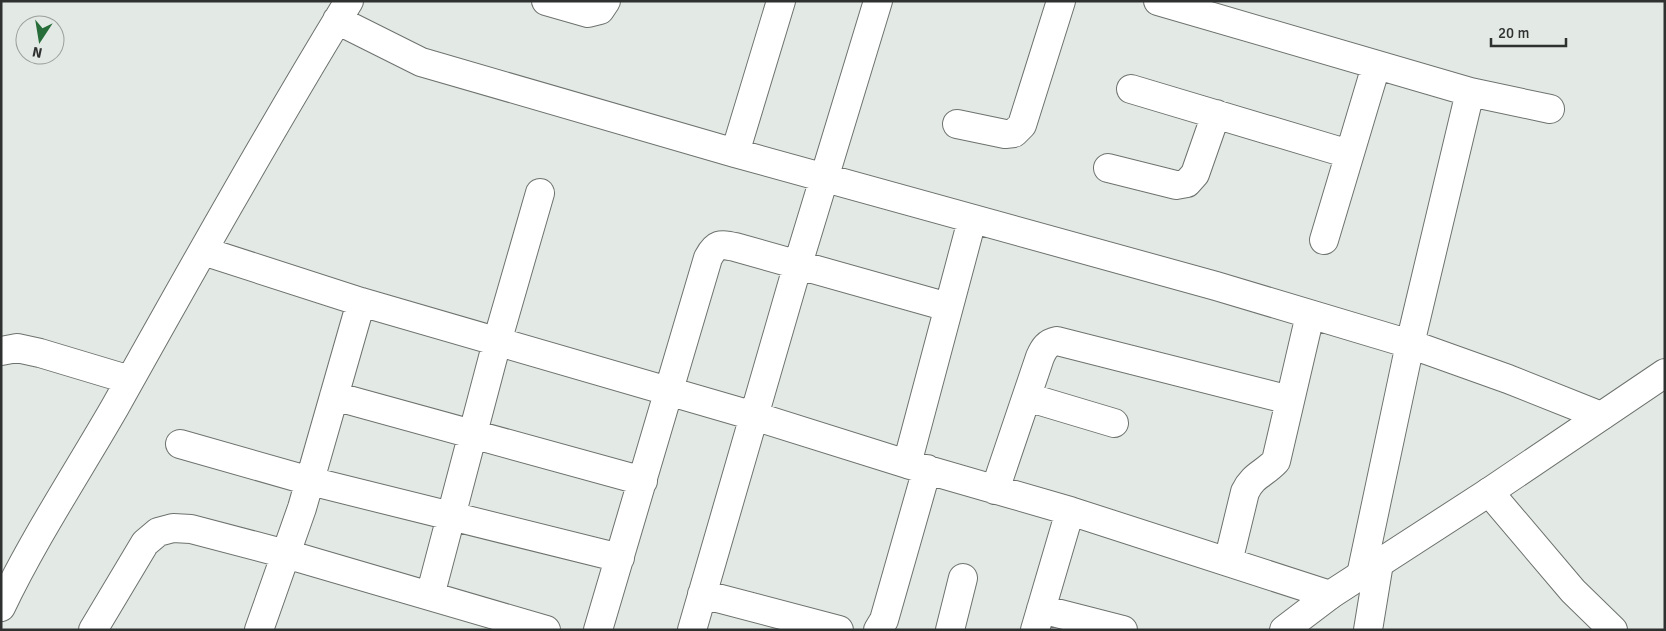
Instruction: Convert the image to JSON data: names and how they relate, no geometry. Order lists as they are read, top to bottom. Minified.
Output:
{"scale_bar":"20 m","north":"bottom"}
